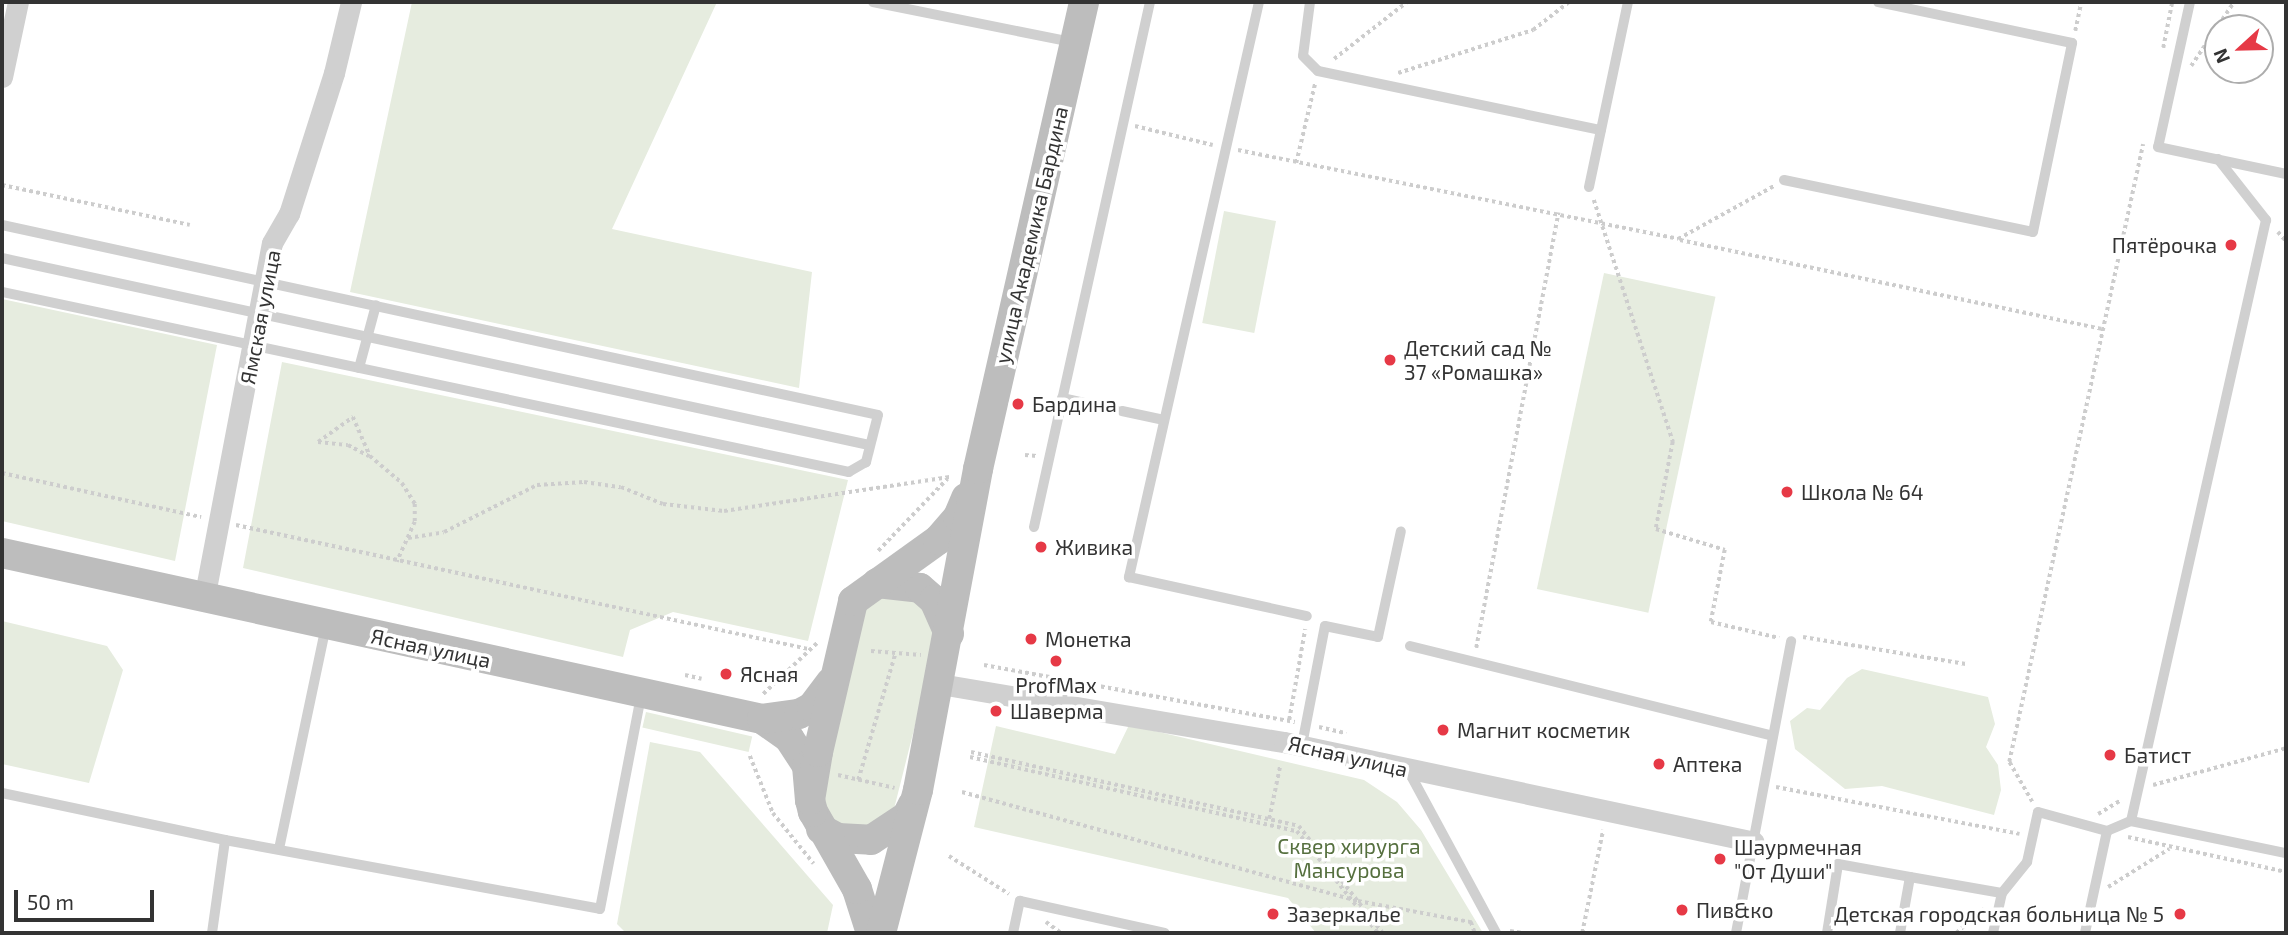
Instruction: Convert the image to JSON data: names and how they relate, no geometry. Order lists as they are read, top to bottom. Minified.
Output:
{"streets":{"street":["улица Академика Бардина","Ямская улица","Ясная улица"]},"crossings":[["улица Академика Бардина","Ясная улица"],["Ямская улица","Ясная улица"]],"parks":["Сквер хирурга Мансурова"],"places":["Пятёрочка","Детский сад № 37 «Ромашка»","Бардина","Школа № 64","Живика","Монетка","ProfMax","Ясная","Шаверма","Магнит косметик","Батист","Аптека","Шаурмечная \"От Души\"","Пив&ко","Зазеркалье","Детская городская больница № 5"],"scale_bar":"50 m","north":"left"}
